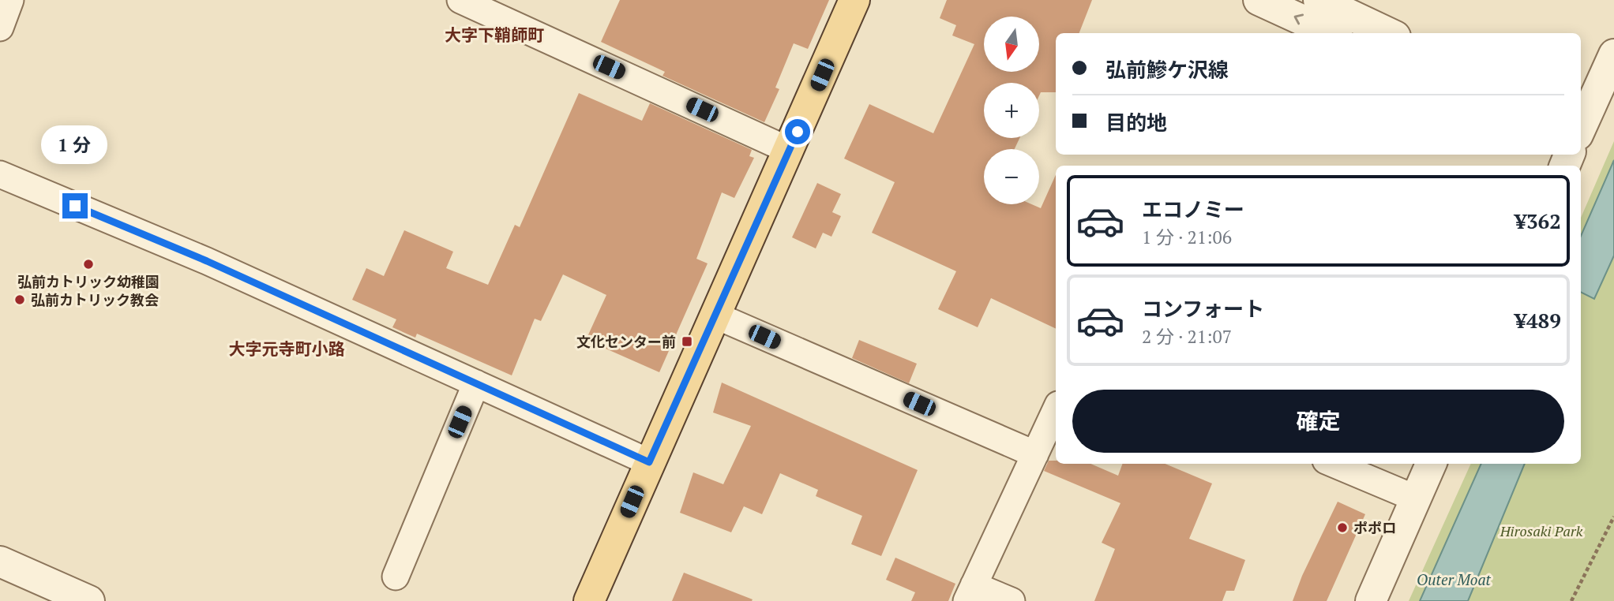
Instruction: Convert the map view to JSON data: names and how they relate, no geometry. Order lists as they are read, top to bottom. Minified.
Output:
{"districts":["大字下鞘師町","大字元寺町小路"],"water":["Outer Moat"],"parks":["Hirosaki Park"],"places":{"other":["弘前カトリック幼稚園","弘前カトリック教会","ポポロ"],"transit":["文化センター前"]},"north":"bottom","page":{"map_buttons":["+","−"],"banner":["弘前鰺ケ沢線","目的地"],"bubble":"1 分","list":[{"name":"エコノミー","note":"1 分 · 21:06","value":"¥362"},{"name":"コンフォート","note":"2 分 · 21:07","value":"¥489"}],"buttons":"確定"}}
